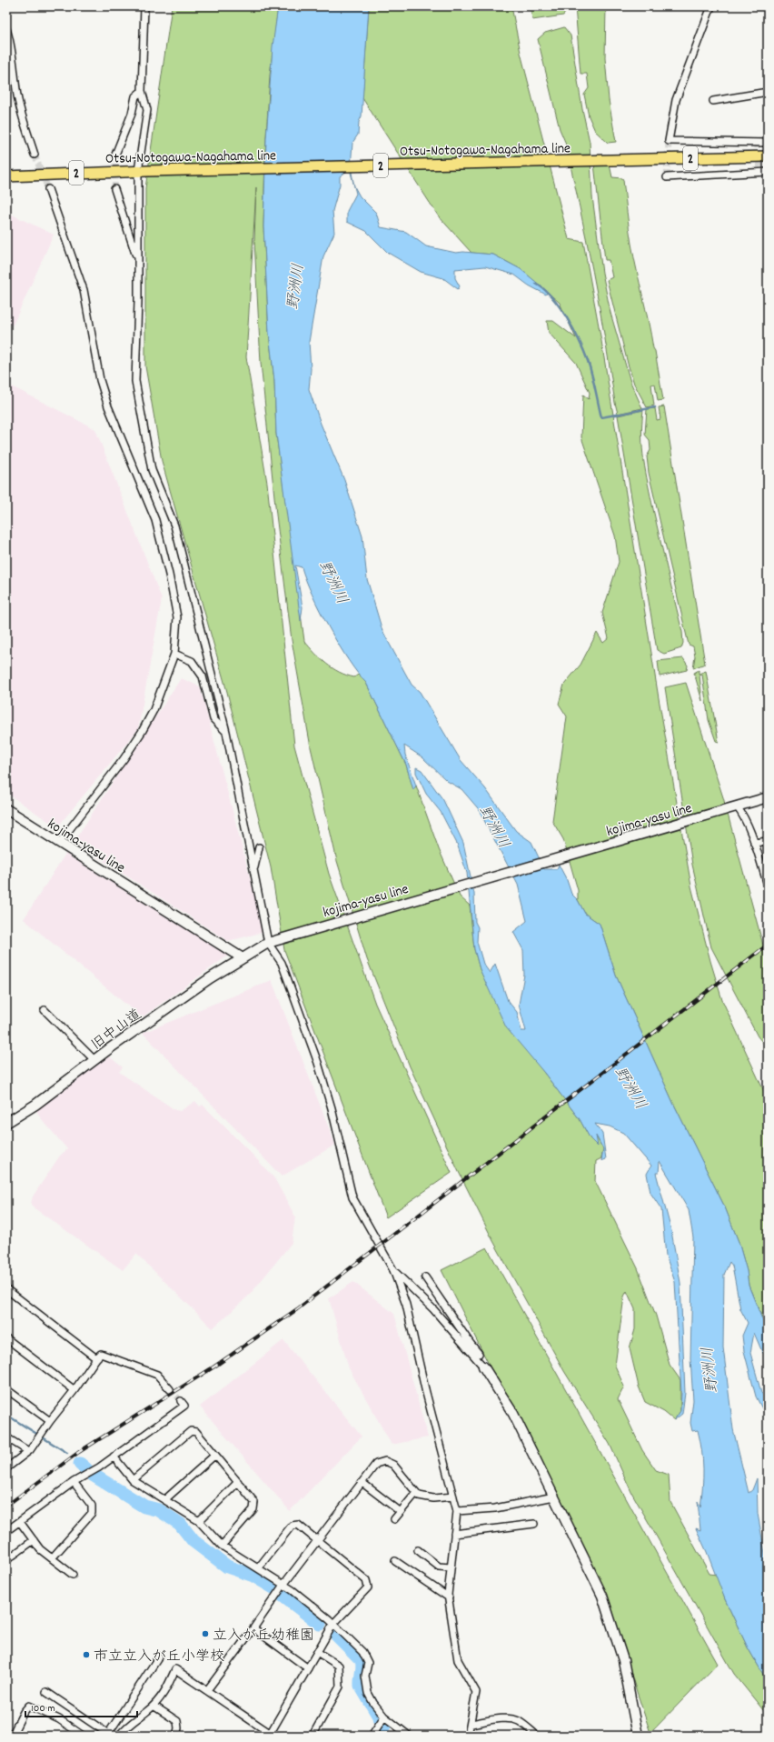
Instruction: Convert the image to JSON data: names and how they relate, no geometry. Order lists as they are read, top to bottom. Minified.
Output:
{"streets":{"main road":["Otsu-Notogawa-Nagahama line","2","kojima-yasu line","旧中山道"]},"crossings":[["kojima-yasu line","旧中山道"]],"water":["野洲川"],"places":["立入が丘幼稚園","市立立入が丘小学校"],"scale_bar":"100 m"}
